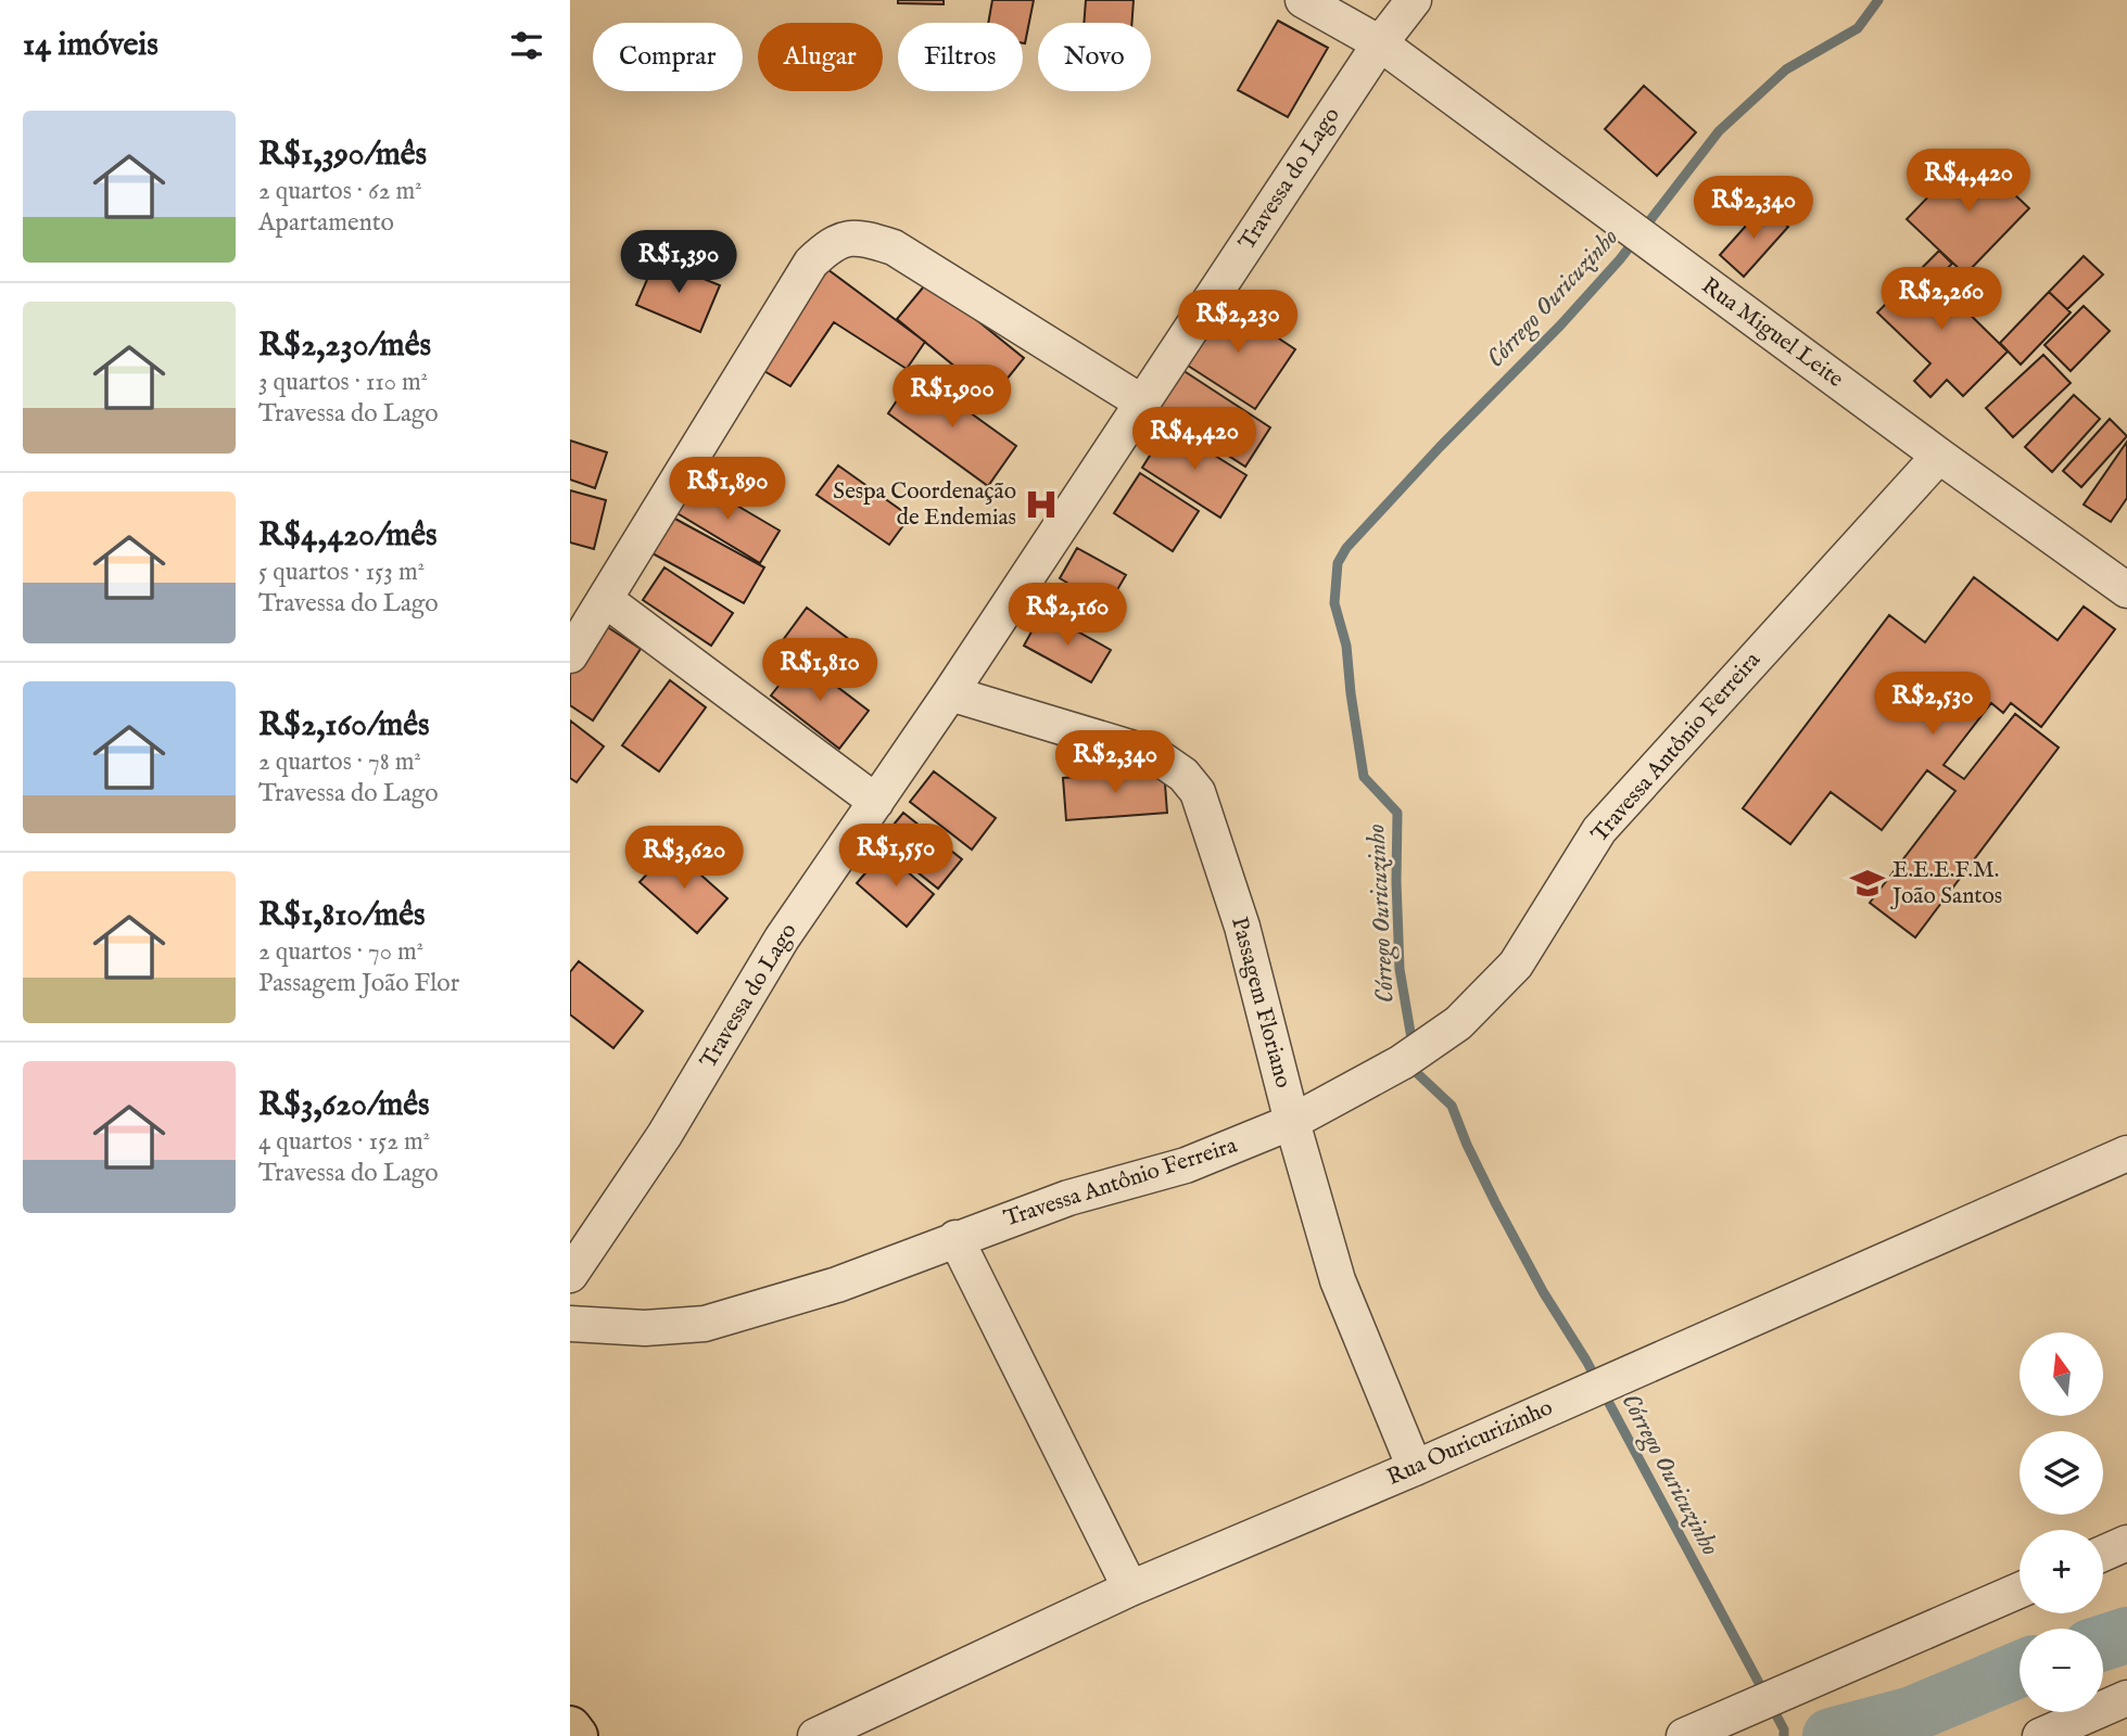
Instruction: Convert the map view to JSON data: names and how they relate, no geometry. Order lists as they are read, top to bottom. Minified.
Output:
{"streets":{"street":["Travessa do Lago","Rua Miguel Leite","Travessa Antônio Ferreira","Passagem Floriano","Rua Ouricurizinho"]},"crossings":[["Travessa do Lago","Rua Miguel Leite"],["Travessa do Lago","Passagem Floriano"],["Rua Miguel Leite","Travessa Antônio Ferreira"],["Travessa Antônio Ferreira","Passagem Floriano"],["Passagem Floriano","Rua Ouricurizinho"]],"water":["Córrego Ouricuzinho"],"places":{"hospital":["Sespa Coordenação de Endemias"],"school or university":["E.E.E.F.M. João Santos"]},"north":"top","page":{"heading":"14 imóveis","chip":["Comprar","Alugar","Filtros","Novo"],"list":[{"name":"R$1,390/mês","note":"2 quartos · 62 m² · Apartamento"},{"name":"R$2,230/mês","note":"3 quartos · 110 m² · Travessa do Lago"},{"name":"R$4,420/mês","note":"5 quartos · 153 m² · Travessa do Lago"},{"name":"R$2,160/mês","note":"2 quartos · 78 m² · Travessa do Lago"},{"name":"R$1,810/mês","note":"2 quartos · 70 m² · Passagem João Flor"},{"name":"R$3,620/mês","note":"4 quartos · 152 m² · Travessa do Lago"}],"price":["R$4,420","R$2,340","R$1,390","R$2,260","R$2,230","R$1,900","R$4,420","R$1,890","R$2,160","R$1,810","R$2,530","R$2,340","R$1,550","R$3,620"],"map_buttons":["+","−"]}}
